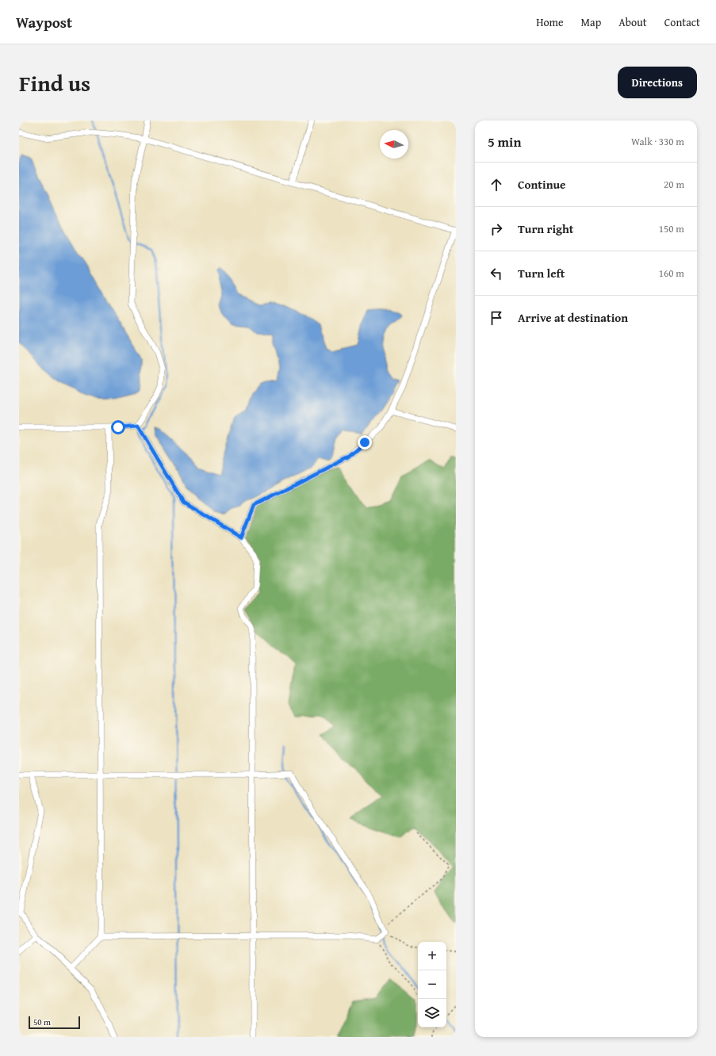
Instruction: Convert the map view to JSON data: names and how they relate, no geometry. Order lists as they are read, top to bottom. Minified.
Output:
{"scale_bar":"50 m","north":"left","page":{"header":"Waypost","nav":["Home","Map","About","Contact"],"title":"Find us","buttons":"Directions","heading":["5 min","Walk · 330 m"],"list":[["Continue","20 m"],["Turn right","150 m"],["Turn left","160 m"],"Arrive at destination"],"map_buttons":["+","−"],"scale":"50 m"}}
